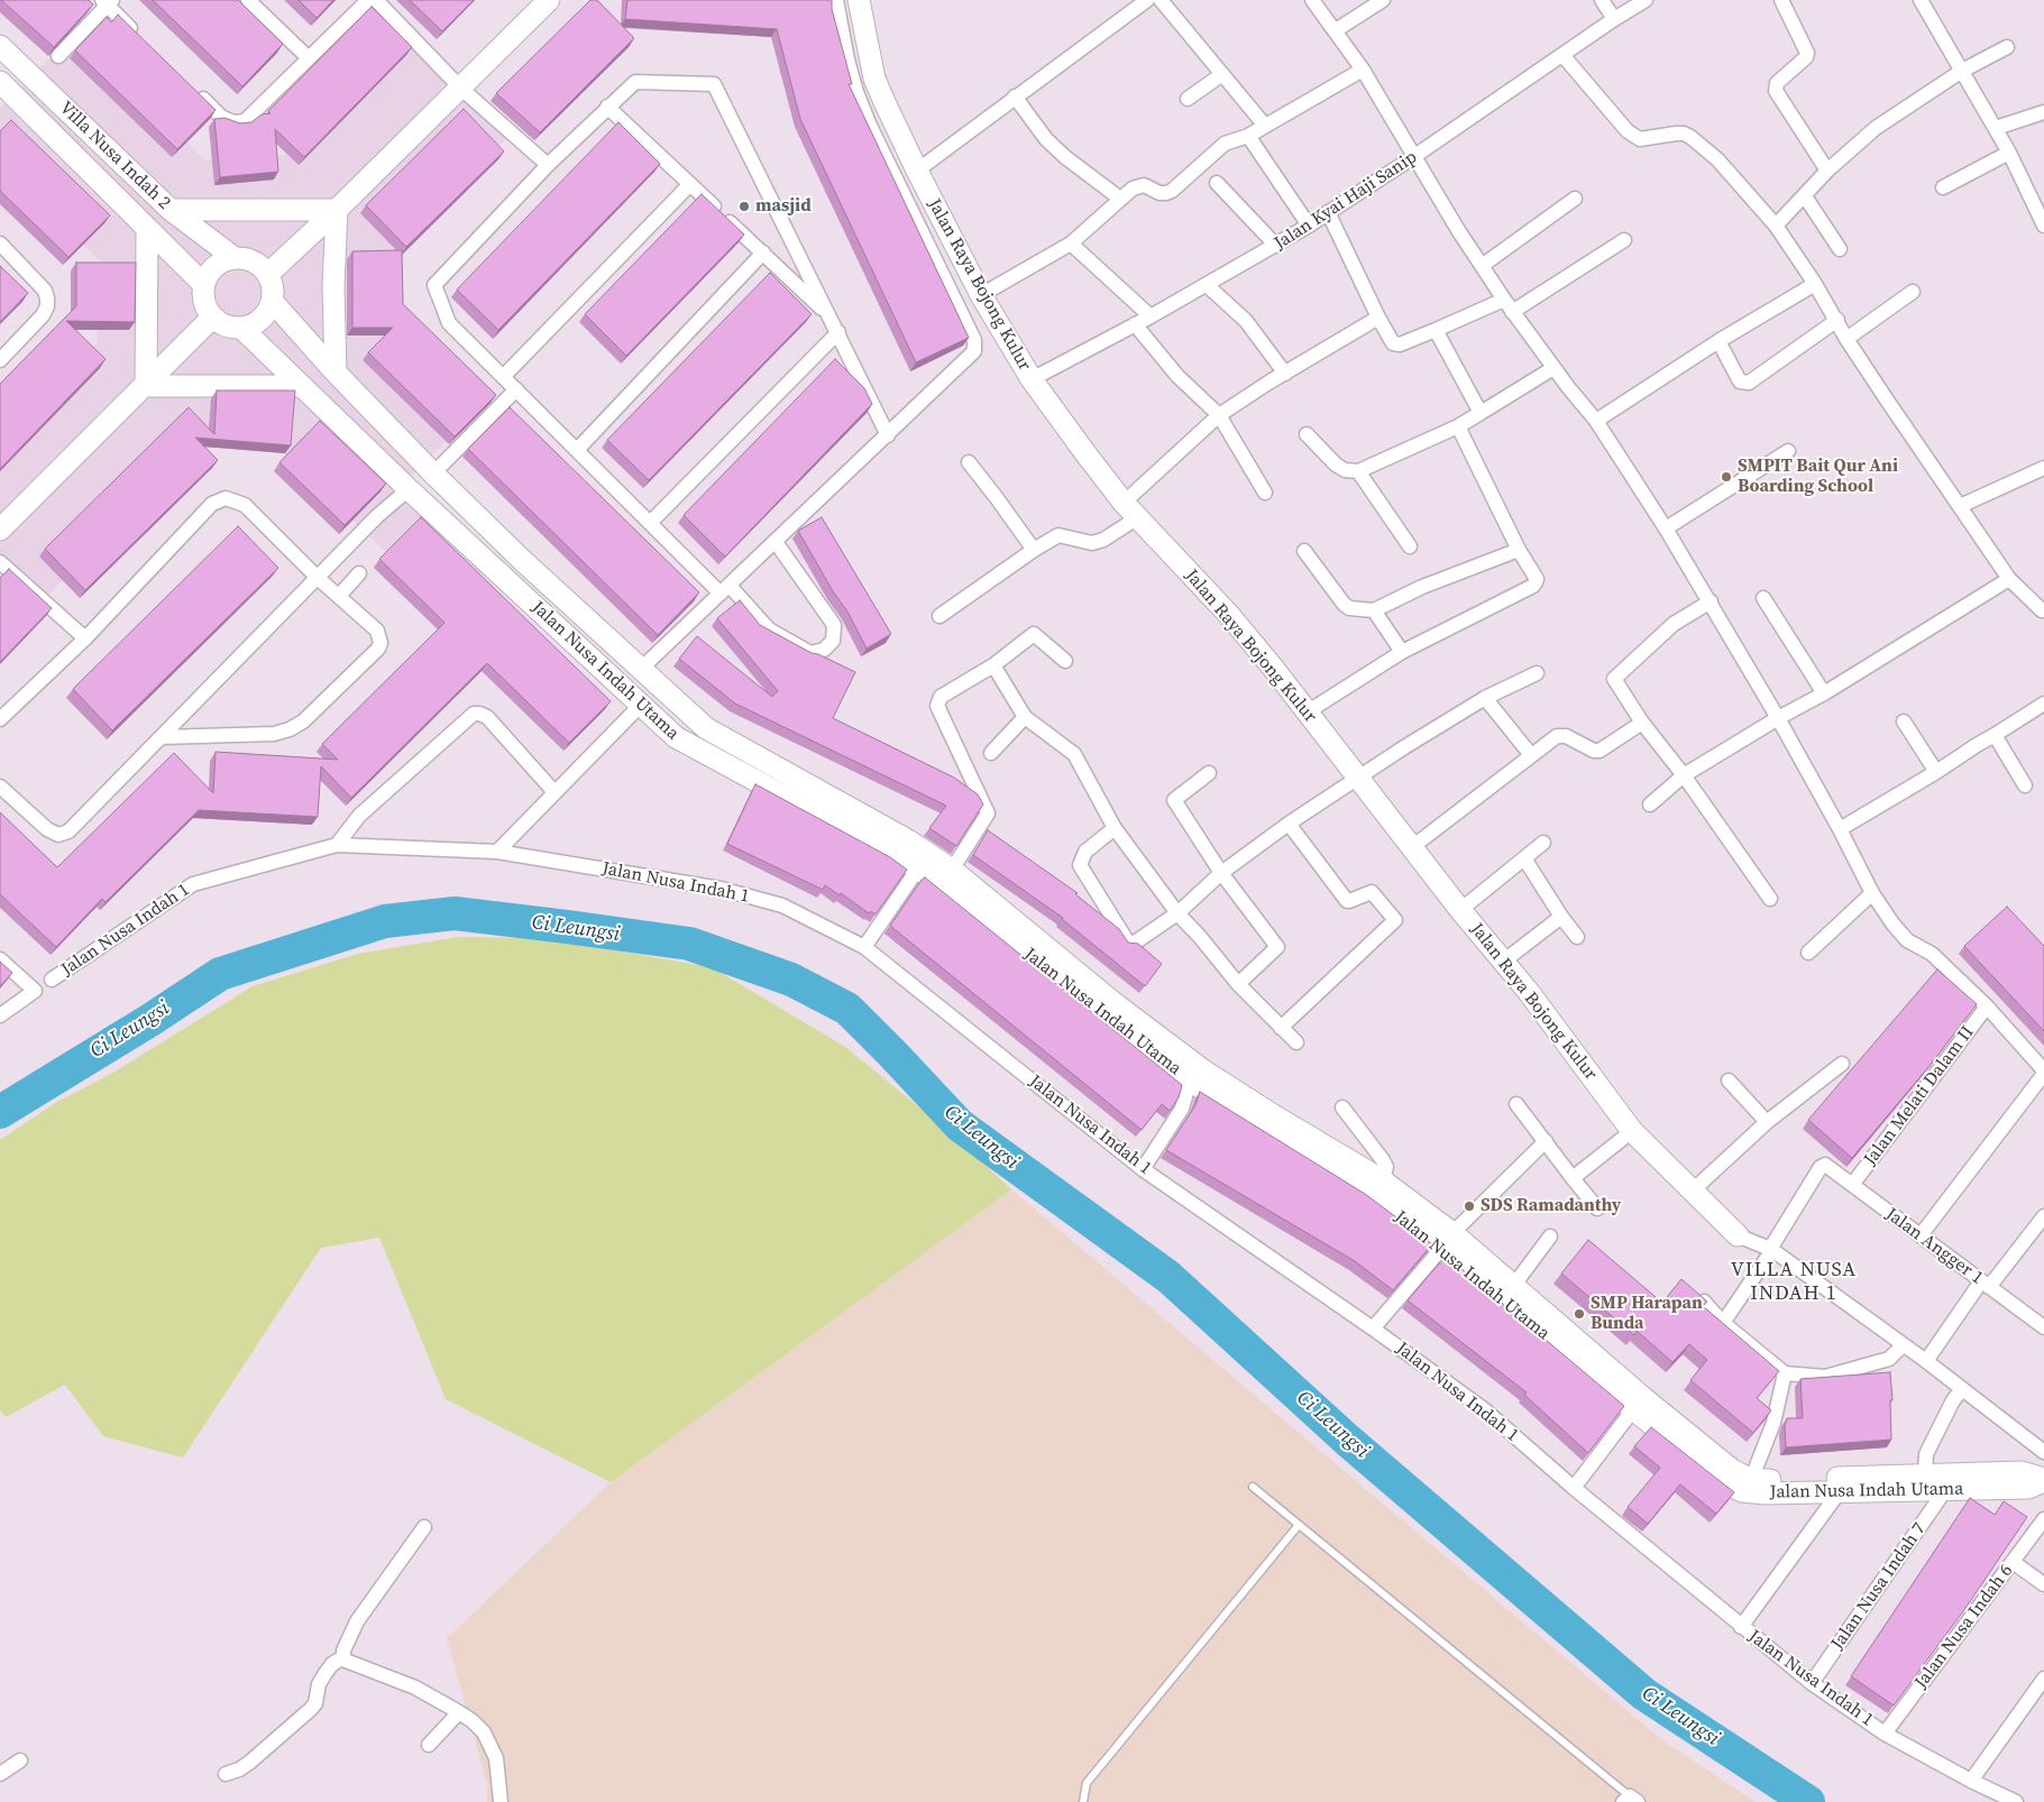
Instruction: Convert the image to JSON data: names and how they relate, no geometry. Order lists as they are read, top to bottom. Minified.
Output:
{"streets":{"street":["Villa Nusa Indah 2","Jalan Kyai Haji Sanip","Jalan Raya Bojong Kulur","Jalan Nusa Indah Utama","Jalan Nusa Indah 1","Jalan Melati Dalam II","Jalan Angger 1","Jalan Nusa Indah 7","Jalan Nusa Indah 6"]},"crossings":[["Villa Nusa Indah 2","Jalan Nusa Indah Utama"],["Jalan Kyai Haji Sanip","Jalan Raya Bojong Kulur"],["Jalan Nusa Indah Utama","Jalan Nusa Indah 7"],["Jalan Nusa Indah 1","Jalan Nusa Indah 7"],["Jalan Nusa Indah 1","Jalan Nusa Indah 6"],["Jalan Melati Dalam II","Jalan Angger 1"]],"districts":["VILLA NUSA INDAH 1"],"water":["Ci Leungsi"],"places":["masjid","SMPIT Bait Qur Ani Boarding School","SDS Ramadanthy","SMP Harapan Bunda"]}
